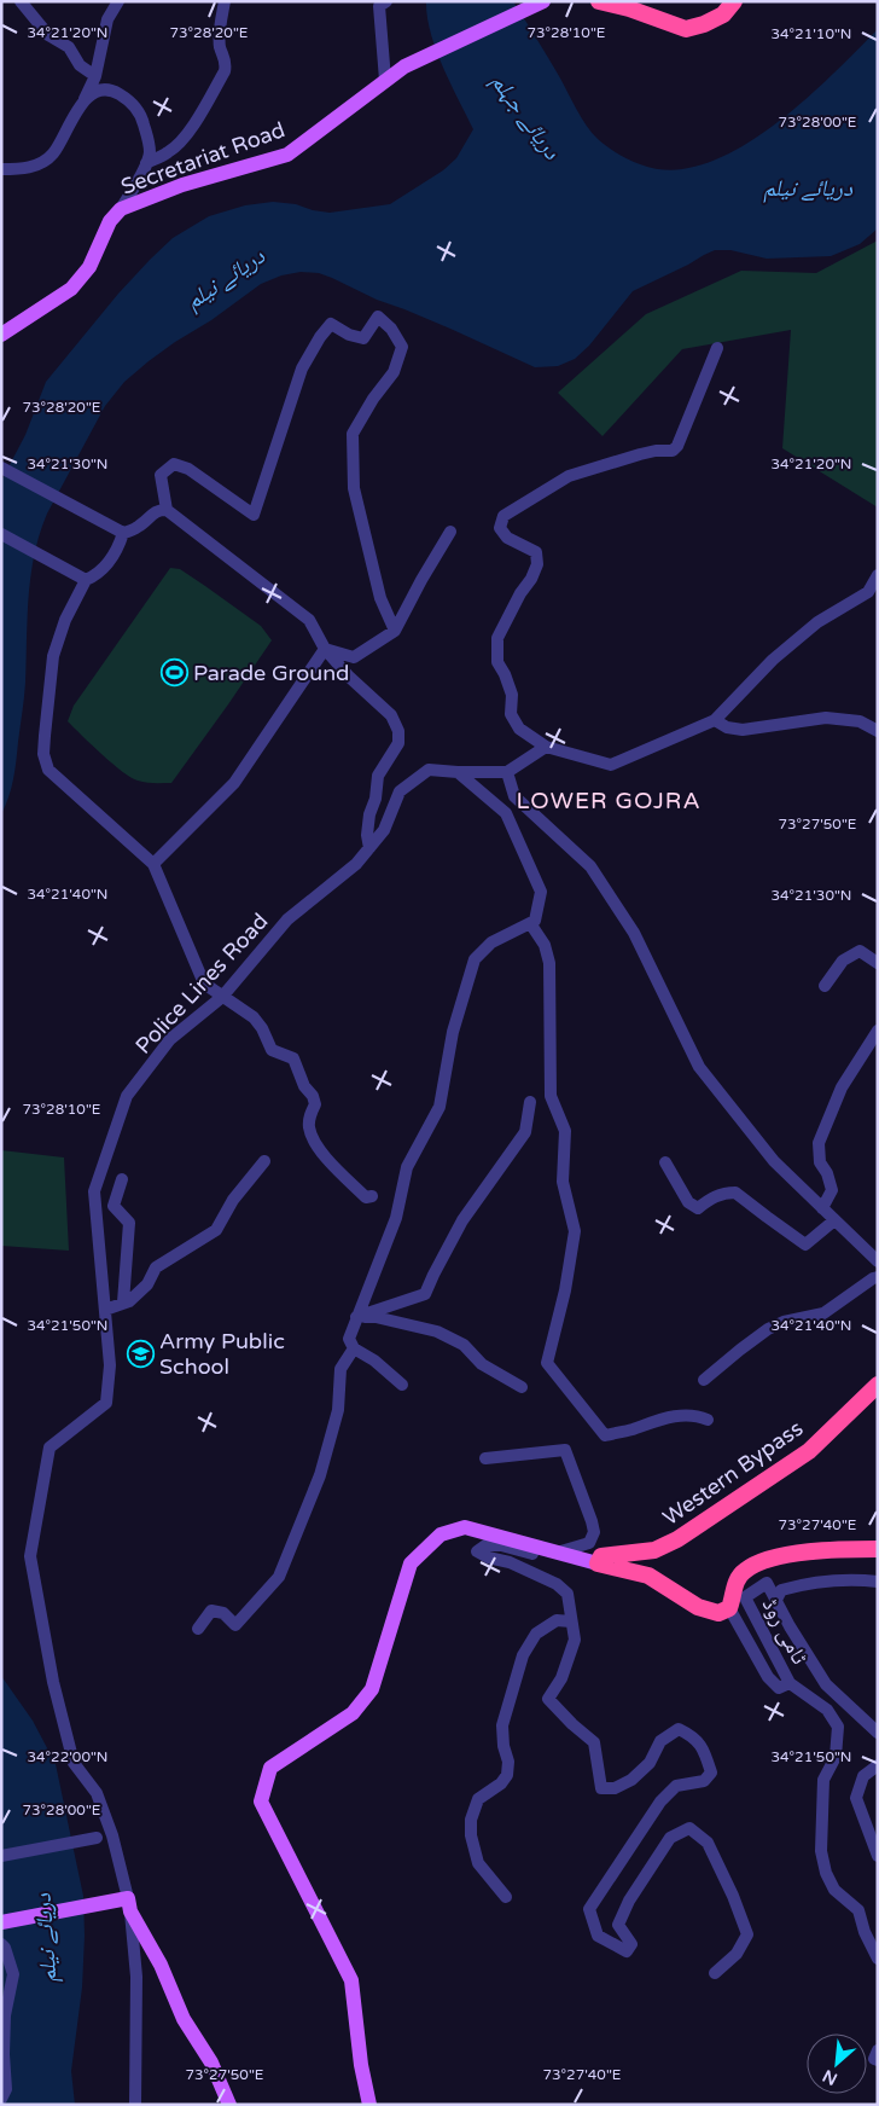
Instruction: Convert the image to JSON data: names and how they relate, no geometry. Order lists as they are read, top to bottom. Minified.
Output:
{"streets":{"highway":["Western Bypass"],"main road":["Secretariat Road"],"street":["Police Lines Road","ٹامی روڈ"]},"districts":["LOWER GOJRA"],"water":["دریائے جہلم","دریائے نیلم"],"places":{"sports":["Parade Ground"],"school or university":["Army Public School"]},"north":"bottom left","coordinates":["73°28'20\"E","73°28'10\"E","34°21'20\"N","34°21'10\"N","73°28'00\"E","34°21'30\"N","73°27'50\"E","34°21'40\"N","34°21'50\"N","73°27'40\"E","34°22'00\"N"]}
